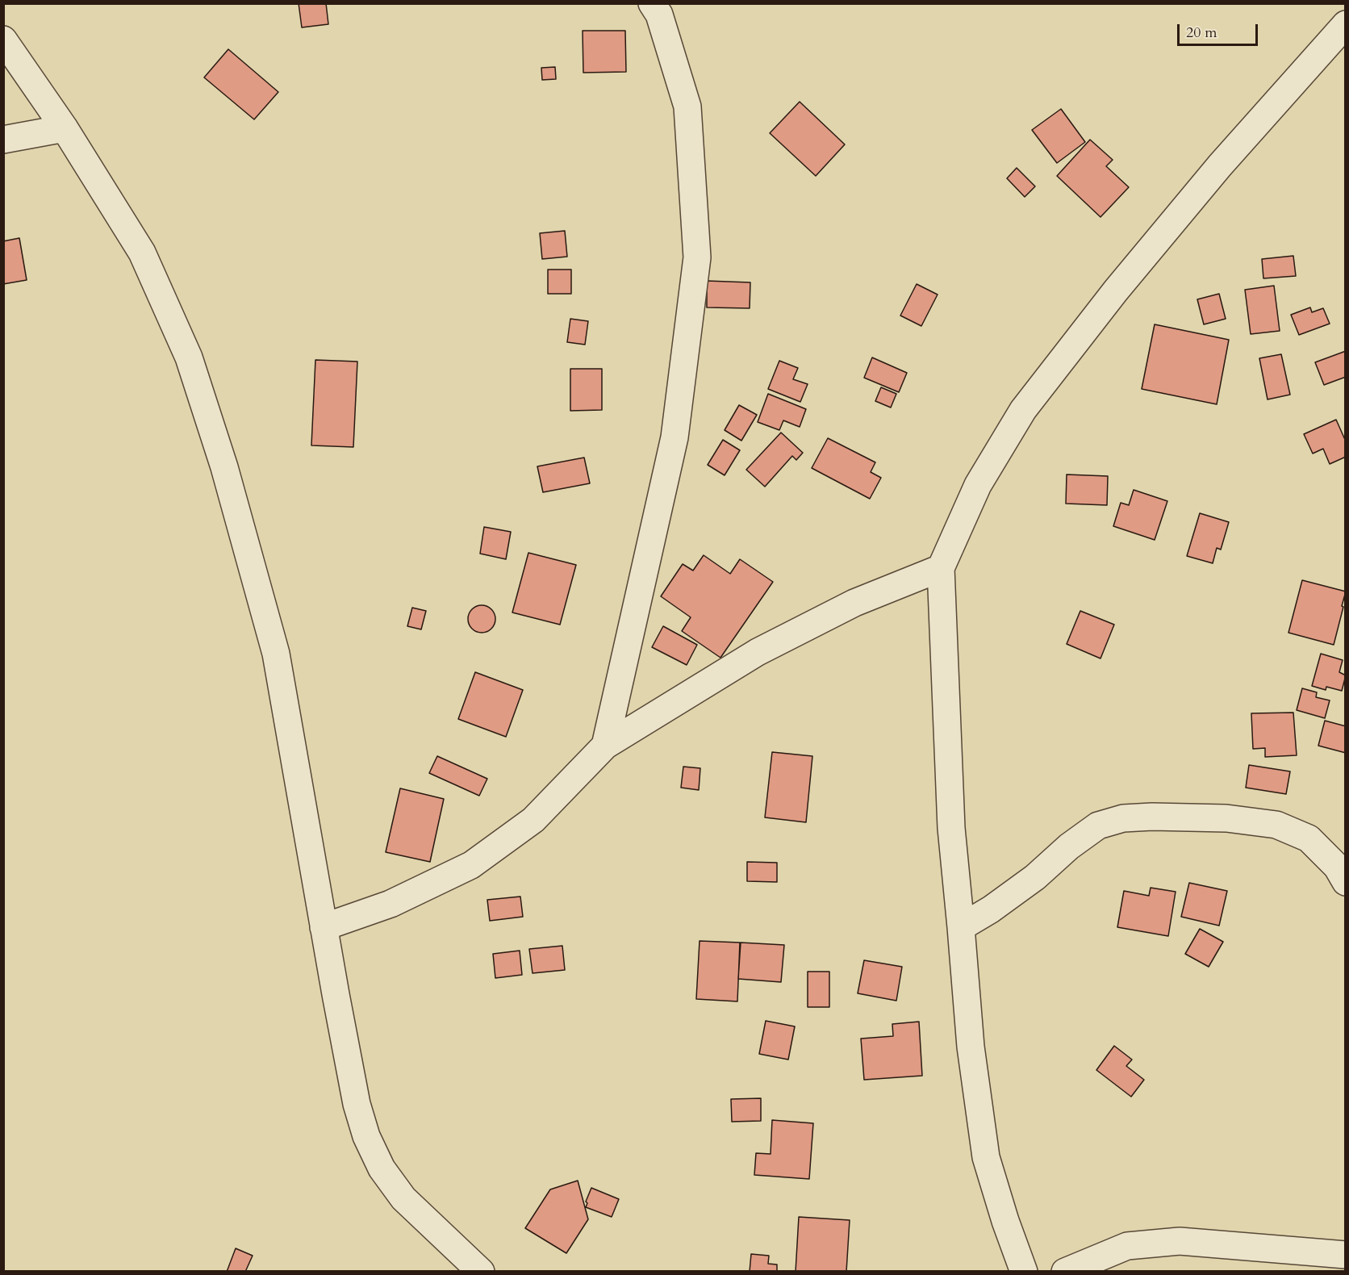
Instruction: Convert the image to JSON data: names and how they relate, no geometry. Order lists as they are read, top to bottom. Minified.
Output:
{"scale_bar":"20 m"}
